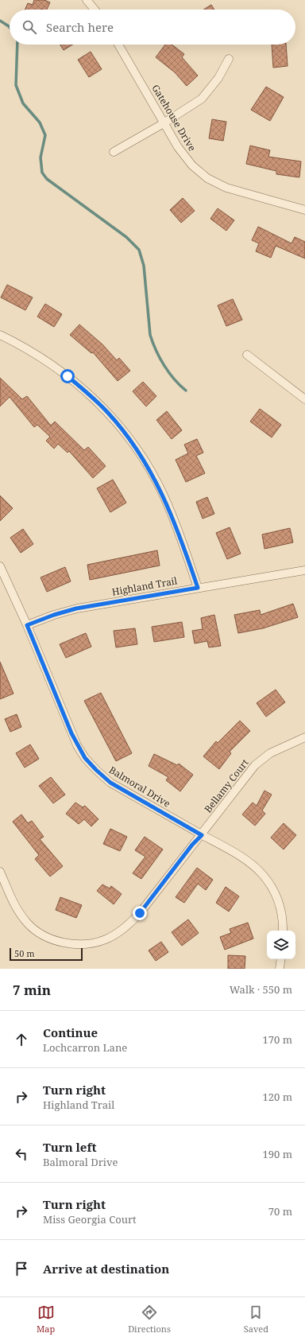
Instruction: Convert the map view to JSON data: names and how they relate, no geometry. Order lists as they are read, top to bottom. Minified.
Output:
{"streets":{"street":["Gatehouse Drive","Highland Trail","Bellamy Court","Balmoral Drive"]},"crossings":[["Highland Trail","Balmoral Drive"],["Bellamy Court","Balmoral Drive"]],"scale_bar":"50 m","page":{"search":"Search here","scale":"50 m","heading":["7 min","Walk · 550 m"],"list":[["Continue","Lochcarron Lane","170 m"],["Turn right","Highland Trail","120 m"],["Turn left","Balmoral Drive","190 m"],["Turn right","Miss Georgia Court","70 m"],"Arrive at destination"],"nav":["Map","Directions","Saved"]}}
